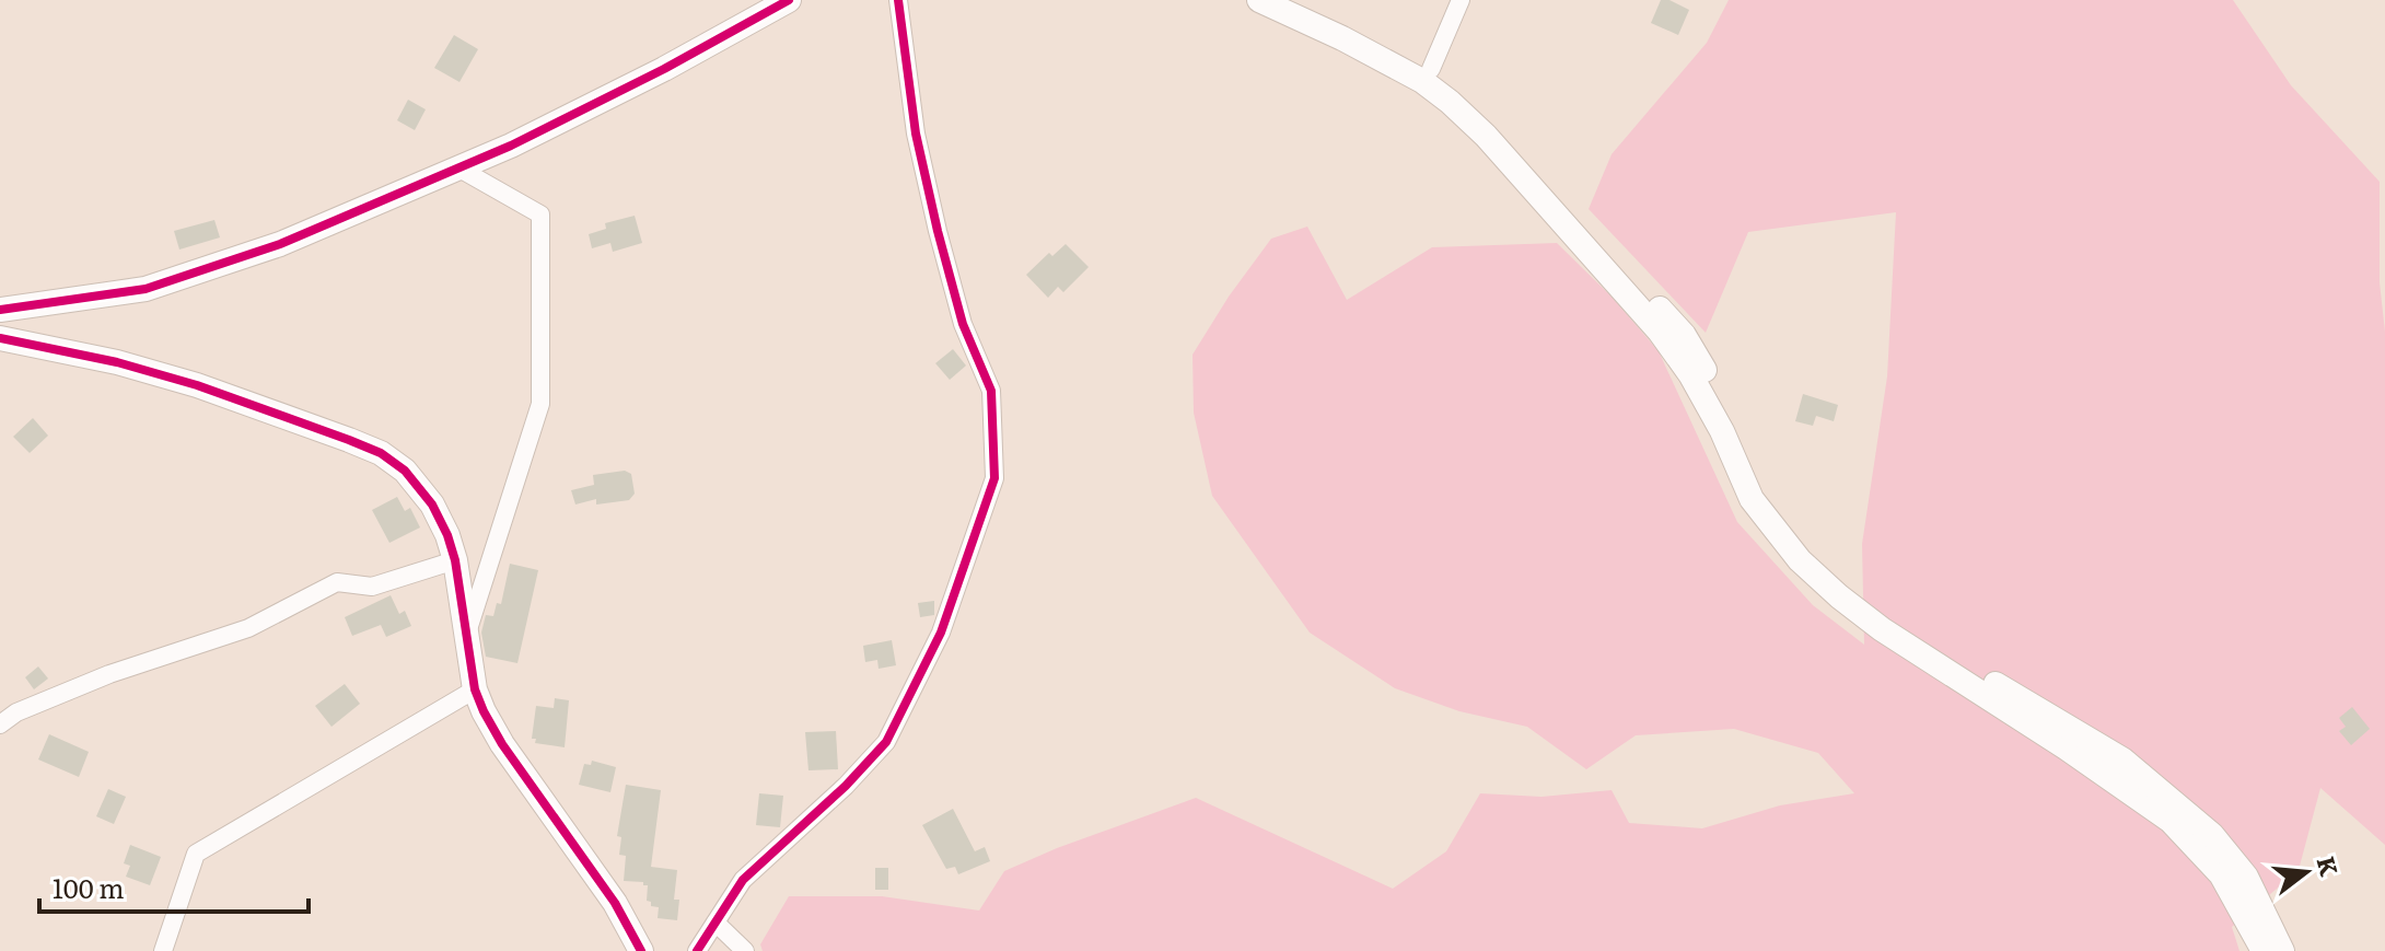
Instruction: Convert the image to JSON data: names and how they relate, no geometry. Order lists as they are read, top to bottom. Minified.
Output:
{"scale_bar":"100 m","north":"right"}
